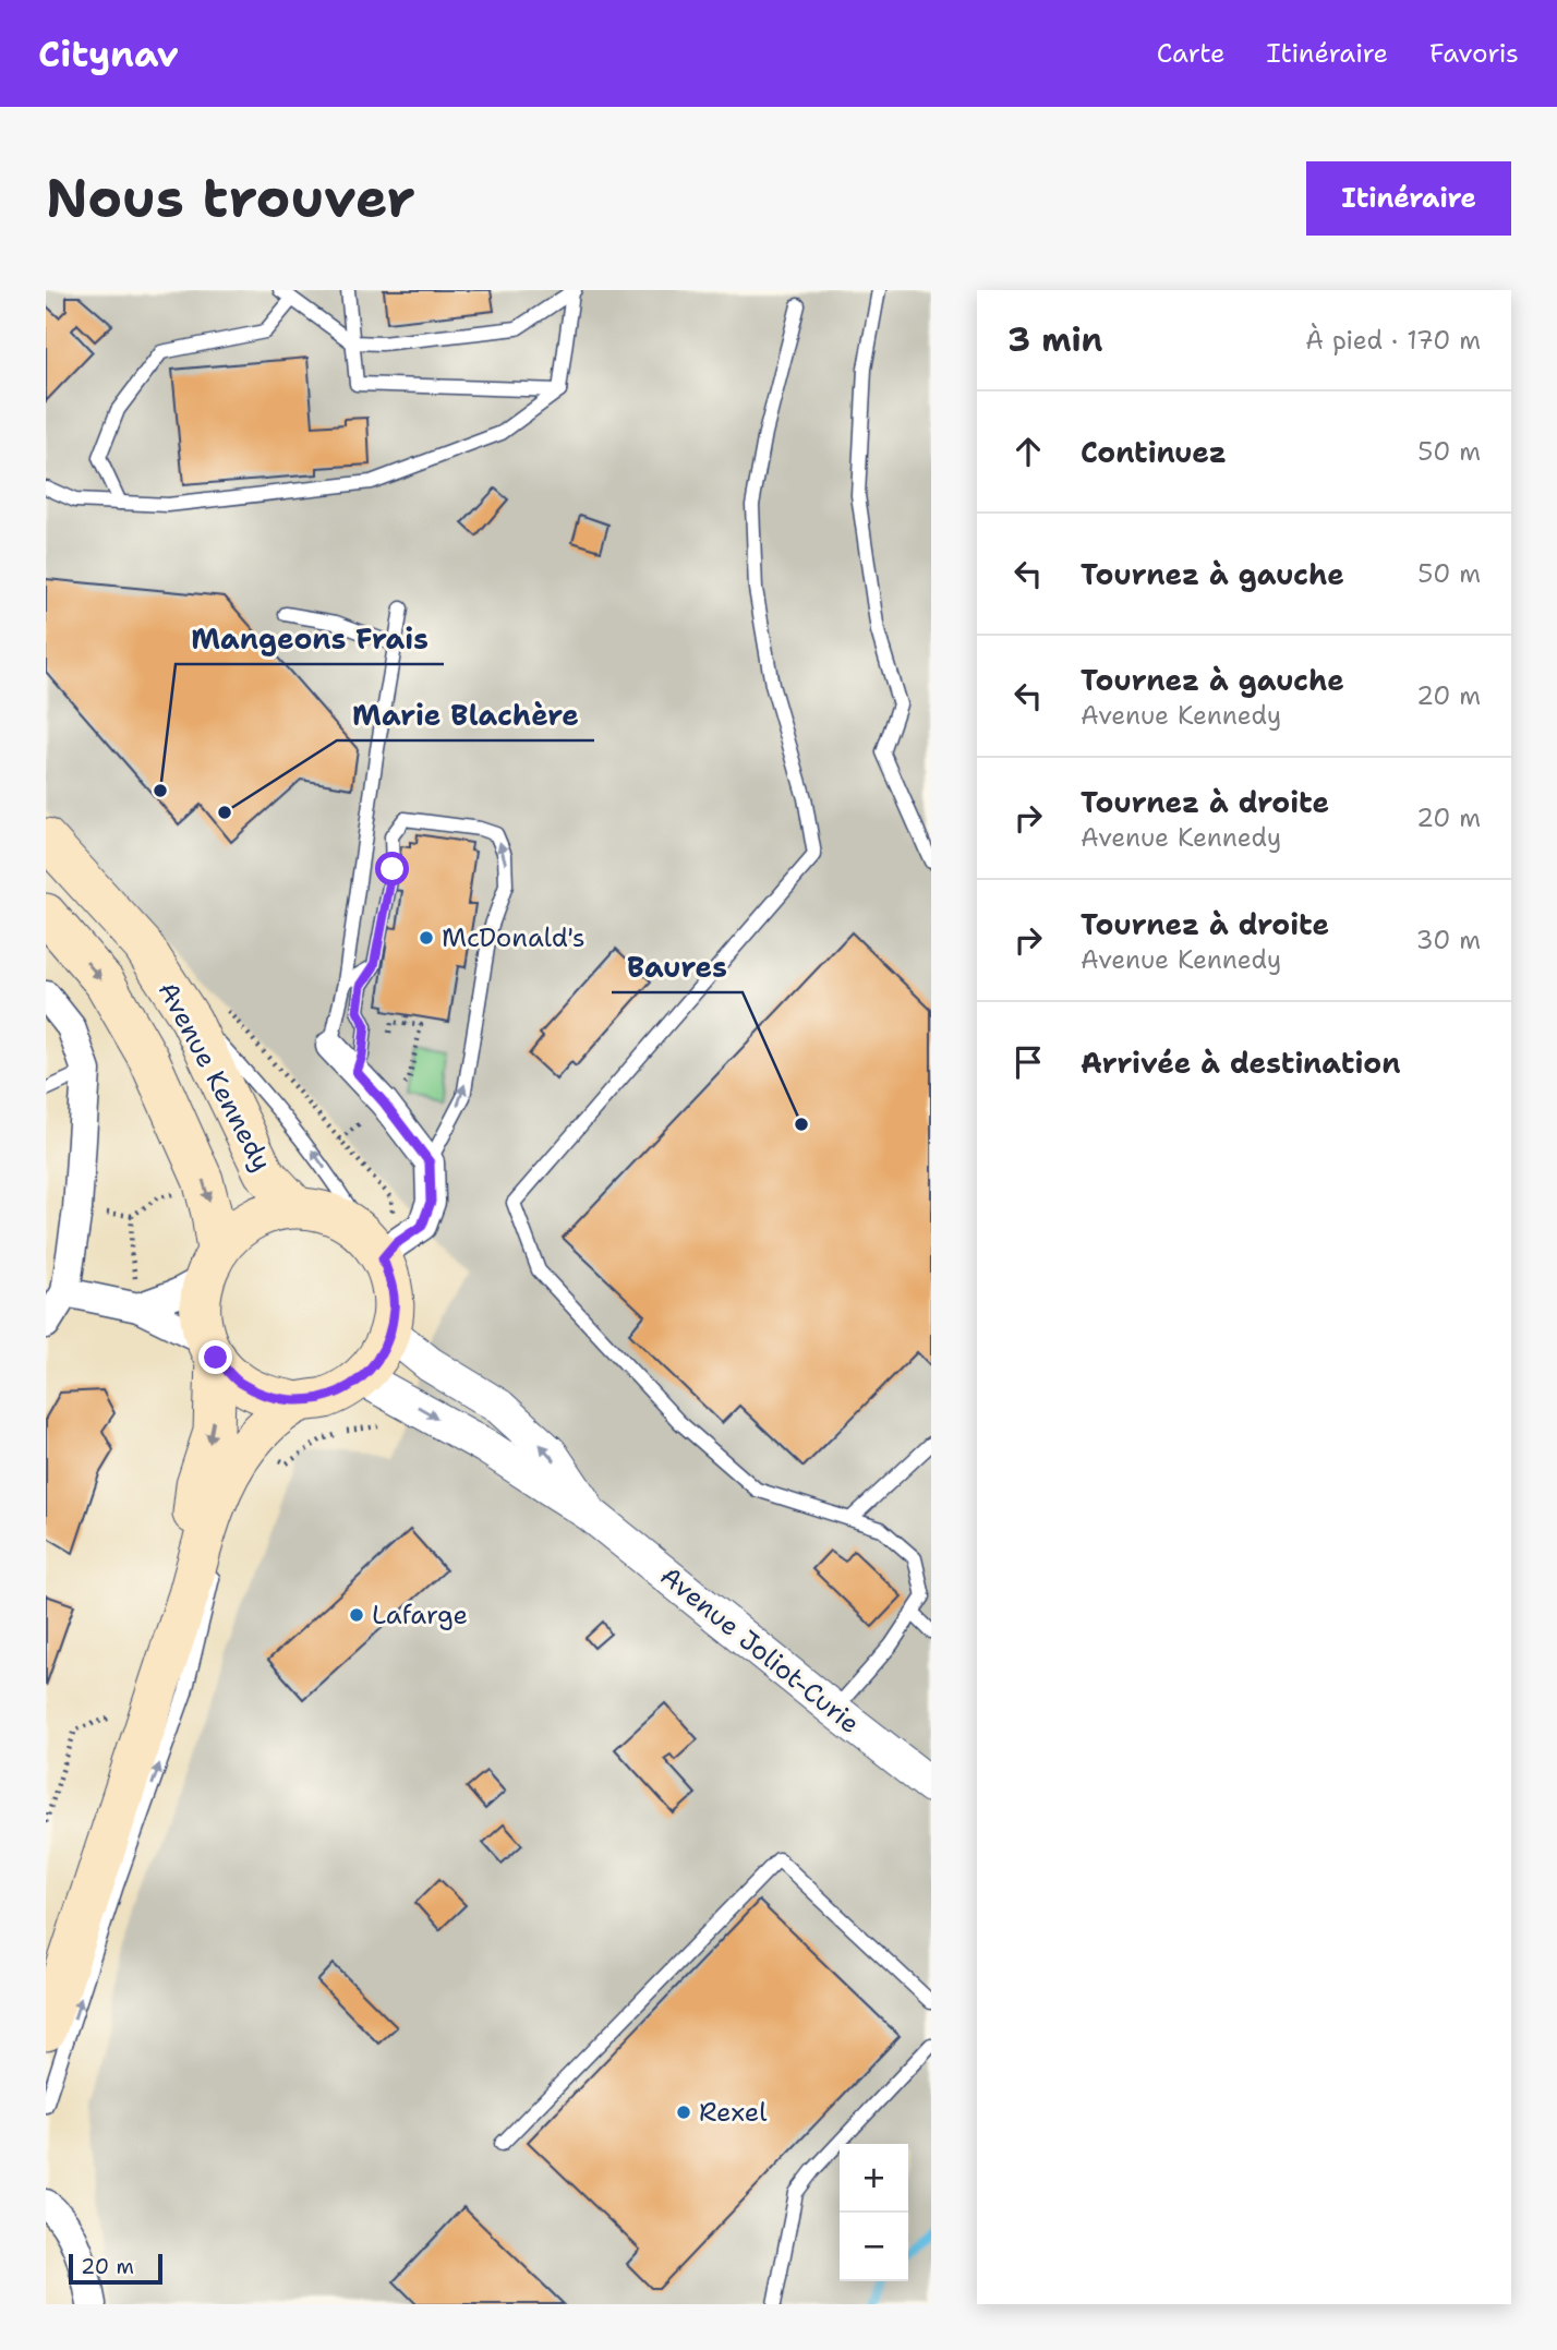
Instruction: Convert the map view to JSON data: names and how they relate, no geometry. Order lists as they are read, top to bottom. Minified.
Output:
{"streets":{"main road":["Avenue Kennedy"],"street":["Avenue Joliot-Curie"]},"crossings":[["Avenue Kennedy","Avenue Joliot-Curie"]],"places":["Mangeons Frais","Marie Blachère","McDonald's","Baures","Lafarge","Rexel"],"scale_bar":"20 m","page":{"header":"Citynav","nav":["Carte","Itinéraire","Favoris"],"buttons":"Itinéraire","title":"Nous trouver","heading":["3 min","À pied · 170 m"],"list":[["Continuez","50 m"],["Tournez à gauche","50 m"],["Tournez à gauche","Avenue Kennedy","20 m"],["Tournez à droite","Avenue Kennedy","20 m"],["Tournez à droite","Avenue Kennedy","30 m"],"Arrivée à destination"],"map_buttons":["+","−"],"scale":"20 m"}}
